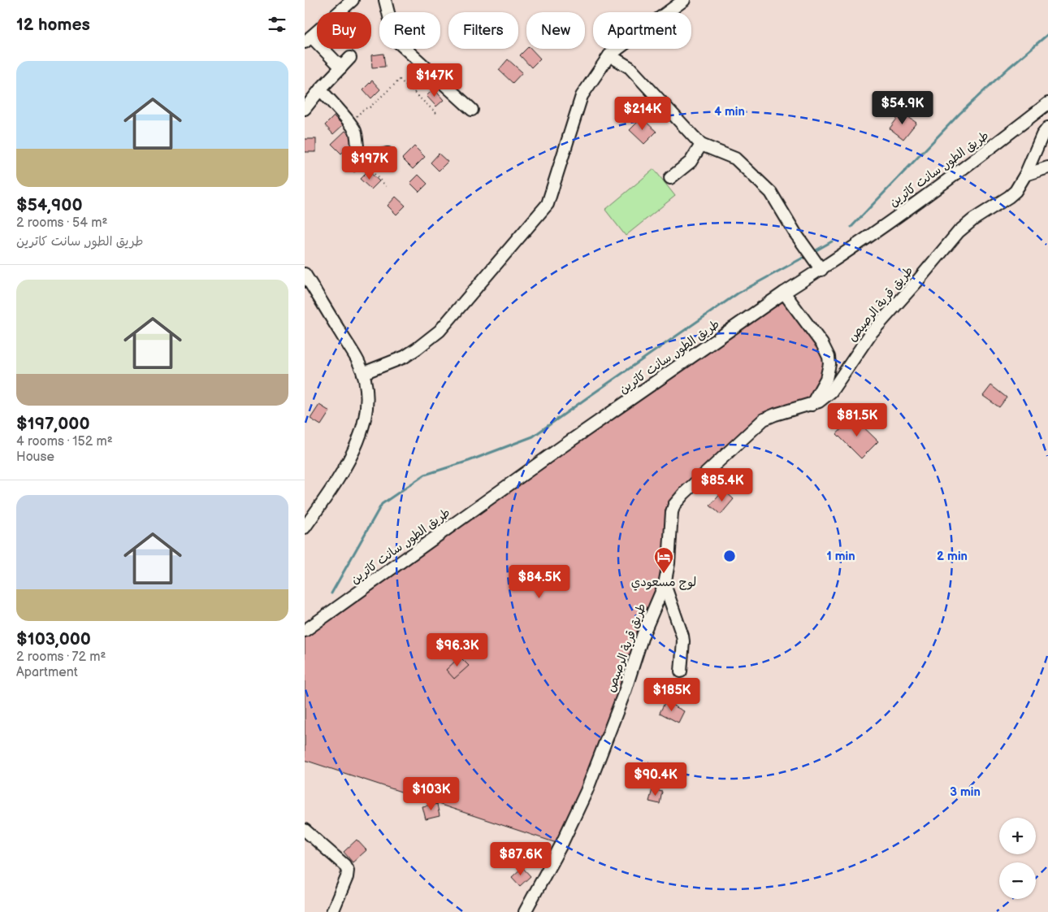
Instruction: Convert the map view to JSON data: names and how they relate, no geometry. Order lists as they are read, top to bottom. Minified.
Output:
{"streets":{"street":["طريق الطور, سانت كاترين","طريق قرية الرصيص"]},"places":{"hotel":["لوج مسعودي"]},"page":{"heading":"12 homes","chip":["Buy","Rent","Filters","New","Apartment"],"list":[{"name":"$54,900","note":"2 rooms · 54 m² · طريق الطور, سانت كاترين"},{"name":"$197,000","note":"4 rooms · 152 m² · House"},{"name":"$103,000","note":"2 rooms · 72 m² · Apartment"}],"price":["$147K","$54.9K","$214K","$197K","$81.5K","$85.4K","$84.5K","$96.3K","$185K","$90.4K","$103K","$87.6K"],"map_buttons":["+","−"]},"rings":["4 min","1 min","2 min","3 min"]}
